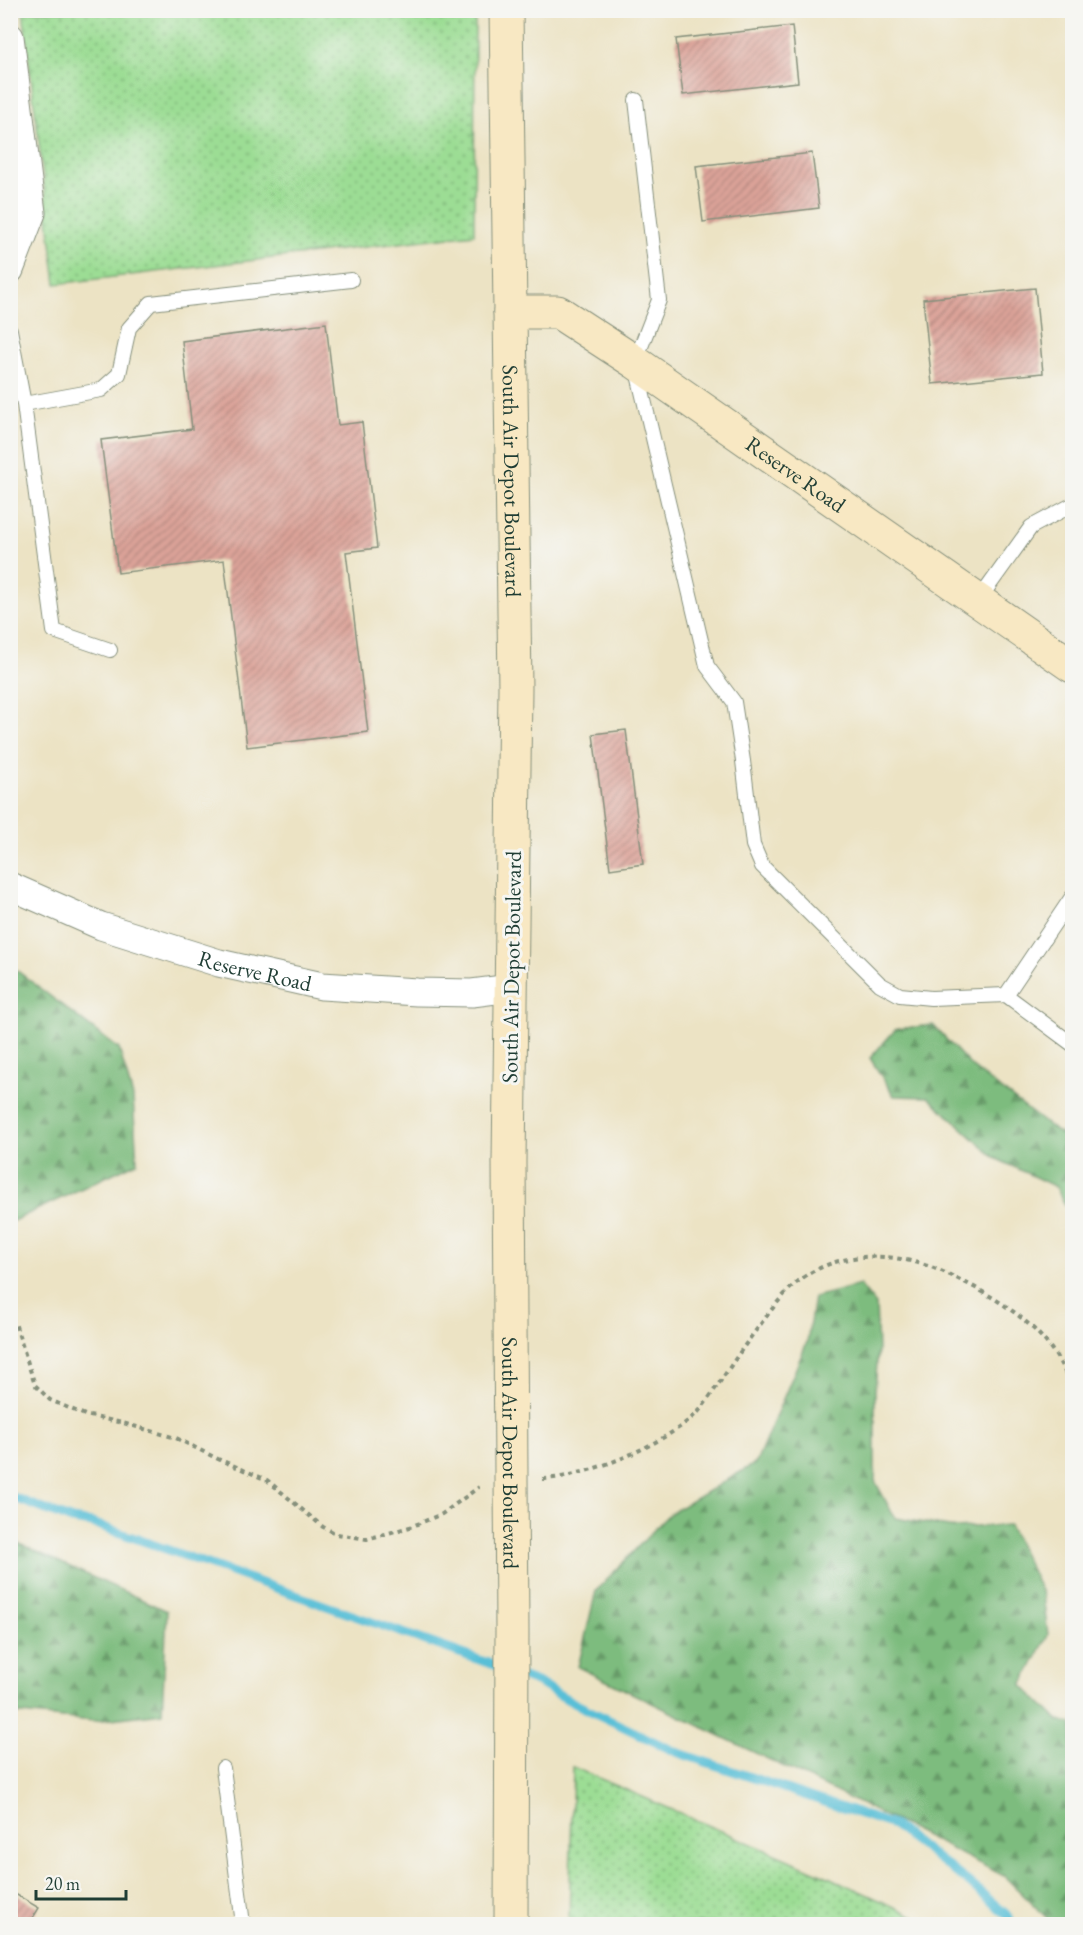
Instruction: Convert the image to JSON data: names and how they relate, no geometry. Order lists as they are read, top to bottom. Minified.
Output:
{"streets":{"street":["Reserve Road","South Air Depot Boulevard"]},"crossings":[["Reserve Road","South Air Depot Boulevard"]],"scale_bar":"20 m"}
